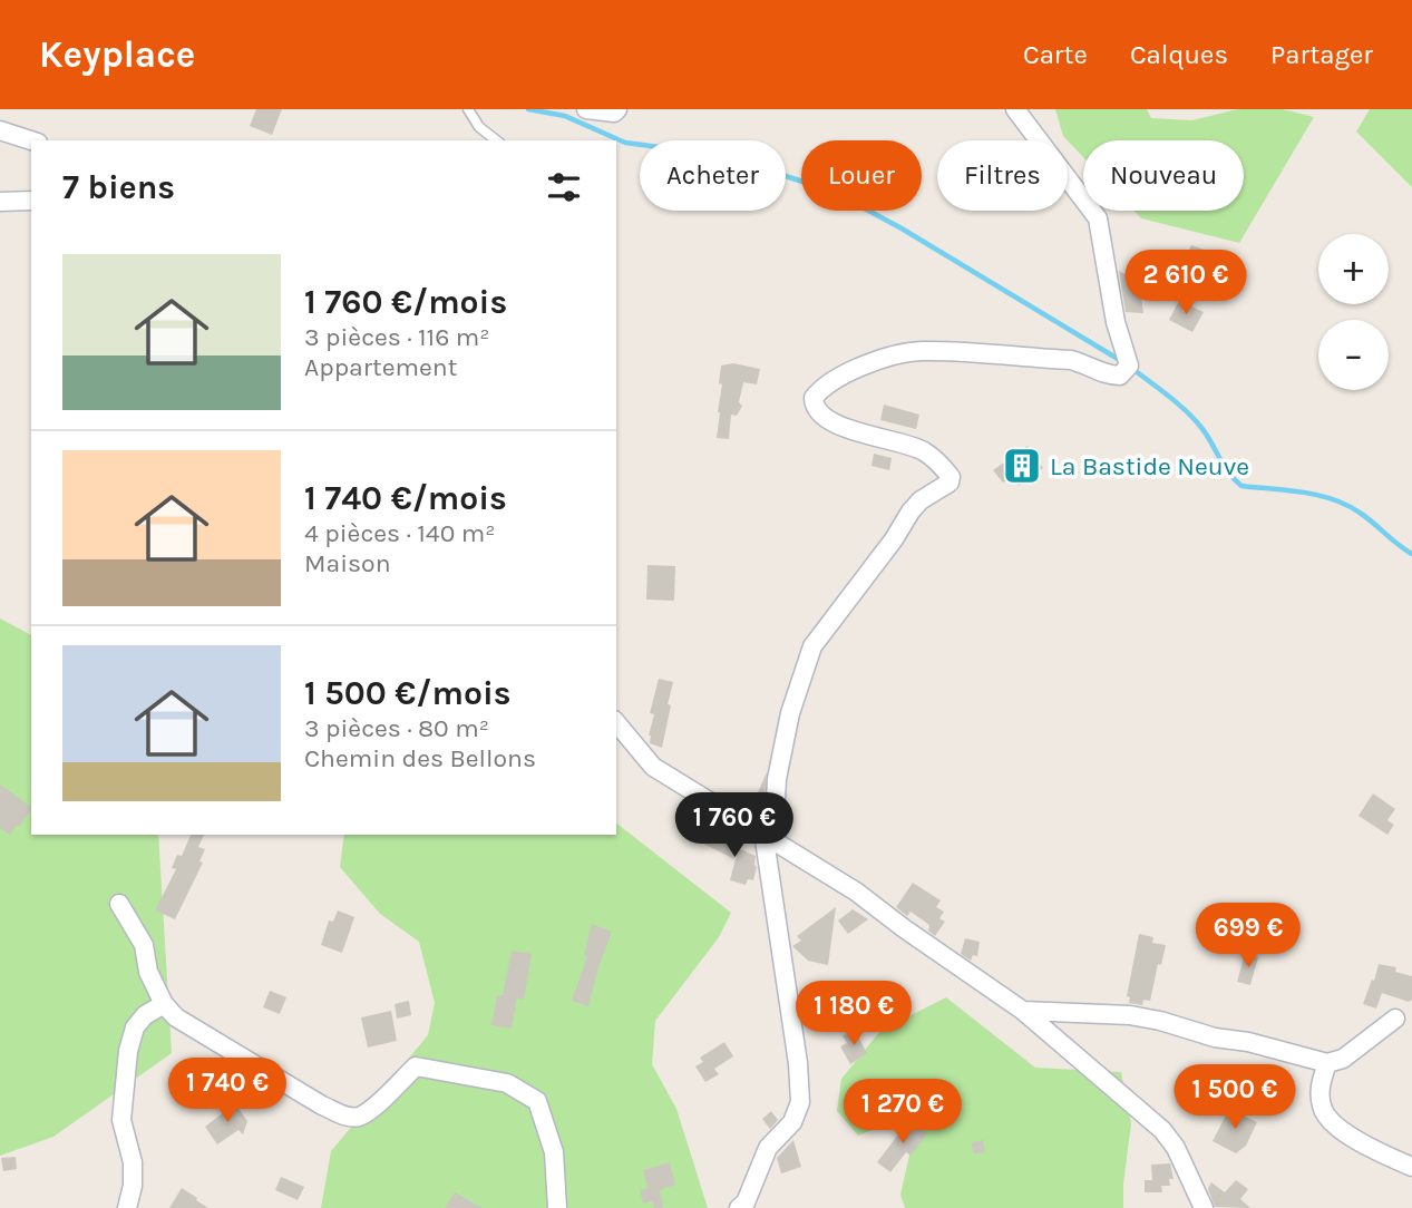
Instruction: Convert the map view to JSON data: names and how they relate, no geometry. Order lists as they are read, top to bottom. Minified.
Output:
{"places":{"building":["La Bastide Neuve"]},"page":{"header":"Keyplace","nav":["Carte","Calques","Partager"],"chip":["Acheter","Louer","Filtres","Nouveau"],"heading":"7 biens","map_buttons":["+","−"],"list":[{"name":"1 760 €/mois","note":"3 pièces · 116 m² · Appartement"},{"name":"1 740 €/mois","note":"4 pièces · 140 m² · Maison"},{"name":"1 500 €/mois","note":"3 pièces · 80 m² · Chemin des Bellons"}],"price":["2 610 €","1 760 €","699 €","1 180 €","1 740 €","1 500 €","1 270 €"]}}
